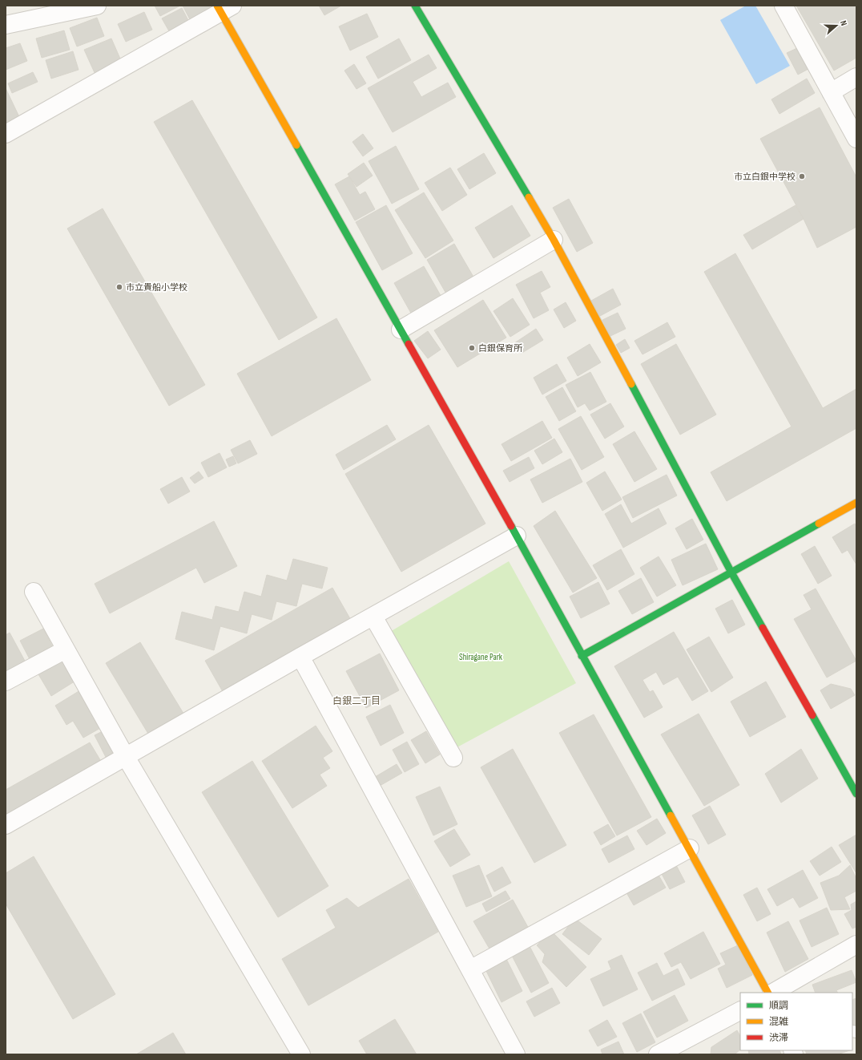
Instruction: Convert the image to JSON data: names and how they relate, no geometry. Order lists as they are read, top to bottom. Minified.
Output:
{"districts":["白銀二丁目"],"parks":["Shiragane Park"],"places":["市立白銀中学校","市立貴船小学校","白銀保育所"],"legend":["順調","混雑","渋滞"],"north":"right"}
